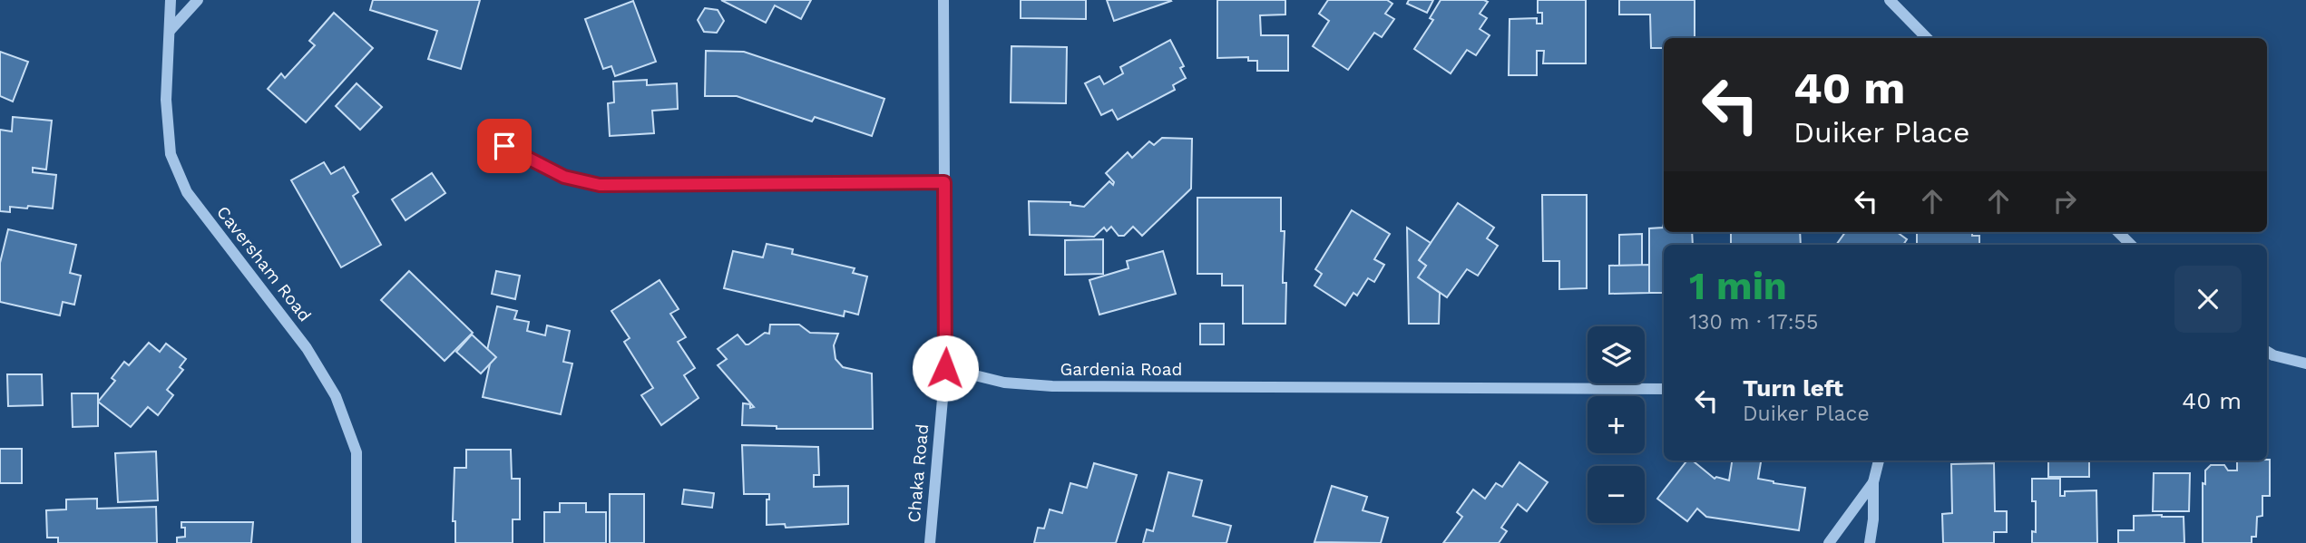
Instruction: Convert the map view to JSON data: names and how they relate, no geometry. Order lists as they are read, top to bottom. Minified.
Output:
{"streets":{"street":["Caversham Road","Gardenia Road","Chaka Road"]},"crossings":[["Gardenia Road","Chaka Road"]],"page":{"turn":["40 m","Duiker Place"],"heading":["1 min","130 m · 17:55"],"map_buttons":["+","−"],"list":[{"name":"Turn left","note":"Duiker Place","value":"40 m"}]}}
